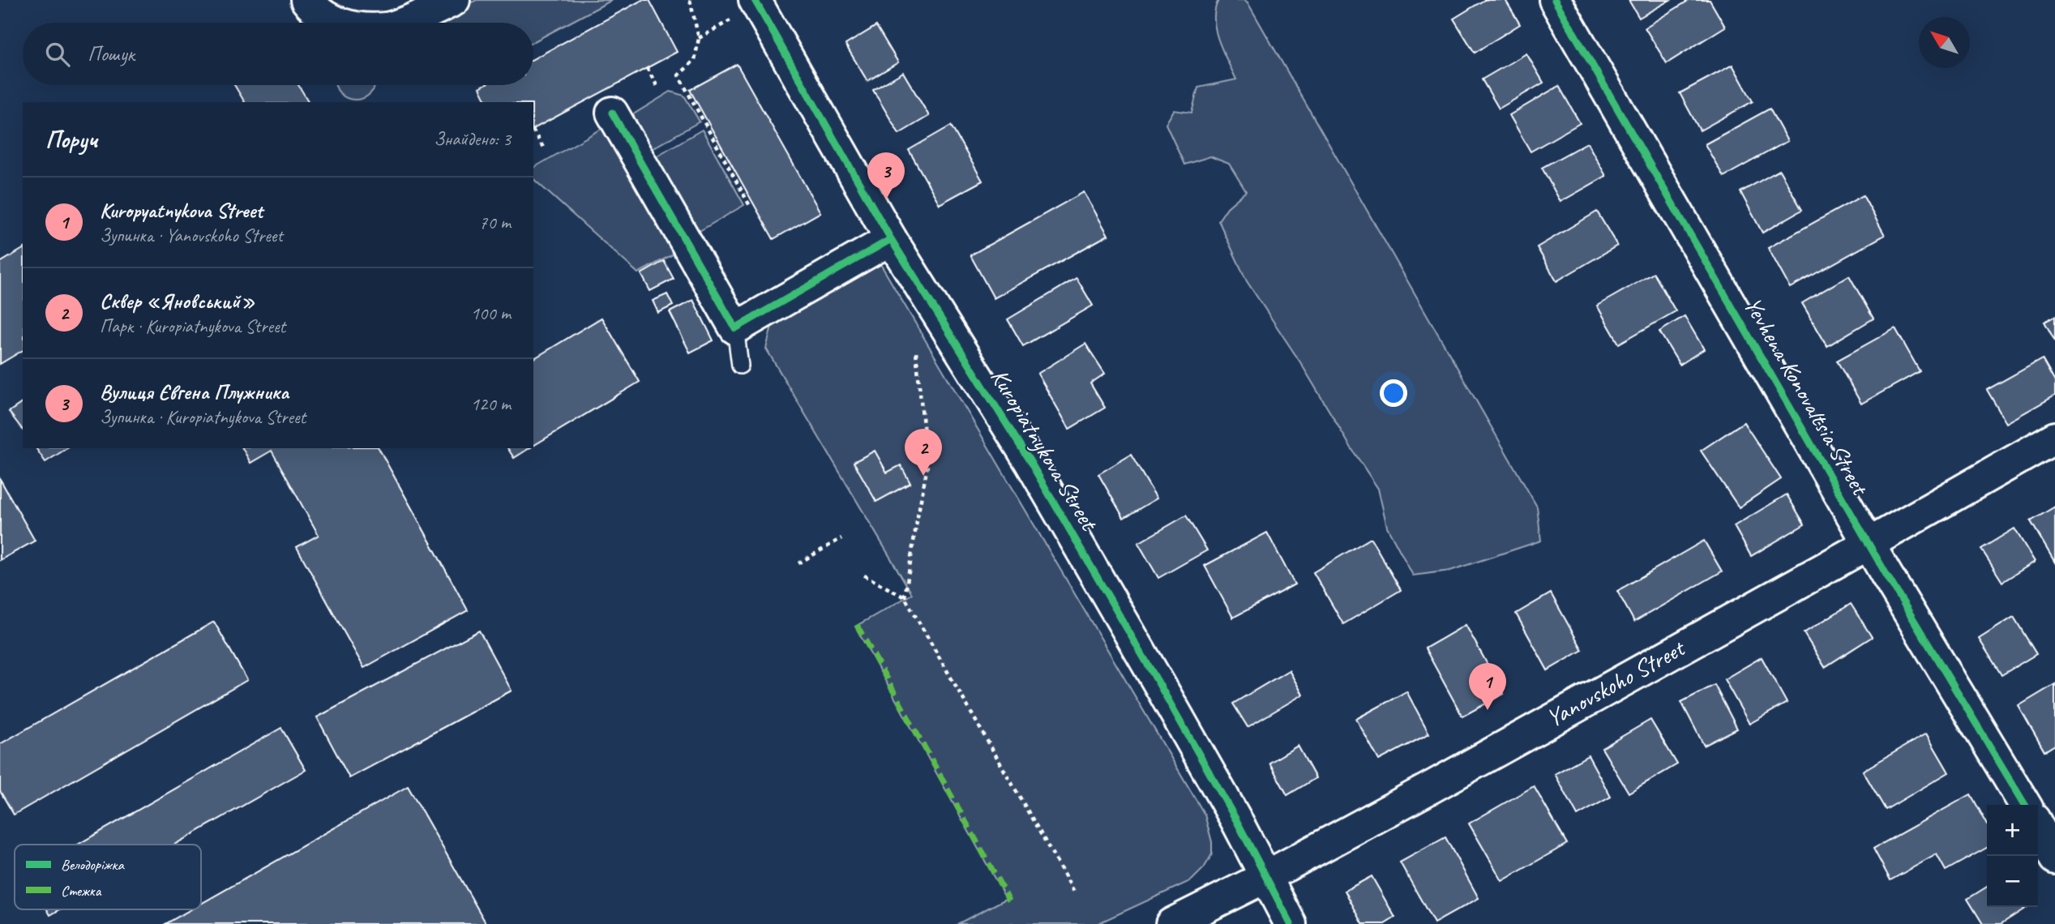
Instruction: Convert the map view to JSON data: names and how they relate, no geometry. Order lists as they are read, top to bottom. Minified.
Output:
{"streets":{"street":["Yevhena Konovaltsia Street","Kuropiatnykova Street","Yanovskoho Street"]},"crossings":[["Yevhena Konovaltsia Street","Yanovskoho Street"],["Kuropiatnykova Street","Yanovskoho Street"]],"legend":["Велодоріжка","Стежка"],"north":"top left","page":{"search":"Пошук","heading":["Поруч","Знайдено: 3"],"pins":["3","2","1"],"list":[{"mark":"1","name":"Kuropyatnykova Street","note":"Зупинка · Yanovskoho Street","value":"70 m"},{"mark":"2","name":"Сквер «Яновський»","note":"Парк · Kuropiatnykova Street","value":"100 m"},{"mark":"3","name":"Вулиця Євгена Плужника","note":"Зупинка · Kuropiatnykova Street","value":"120 m"}],"map_buttons":["+","−"]}}
